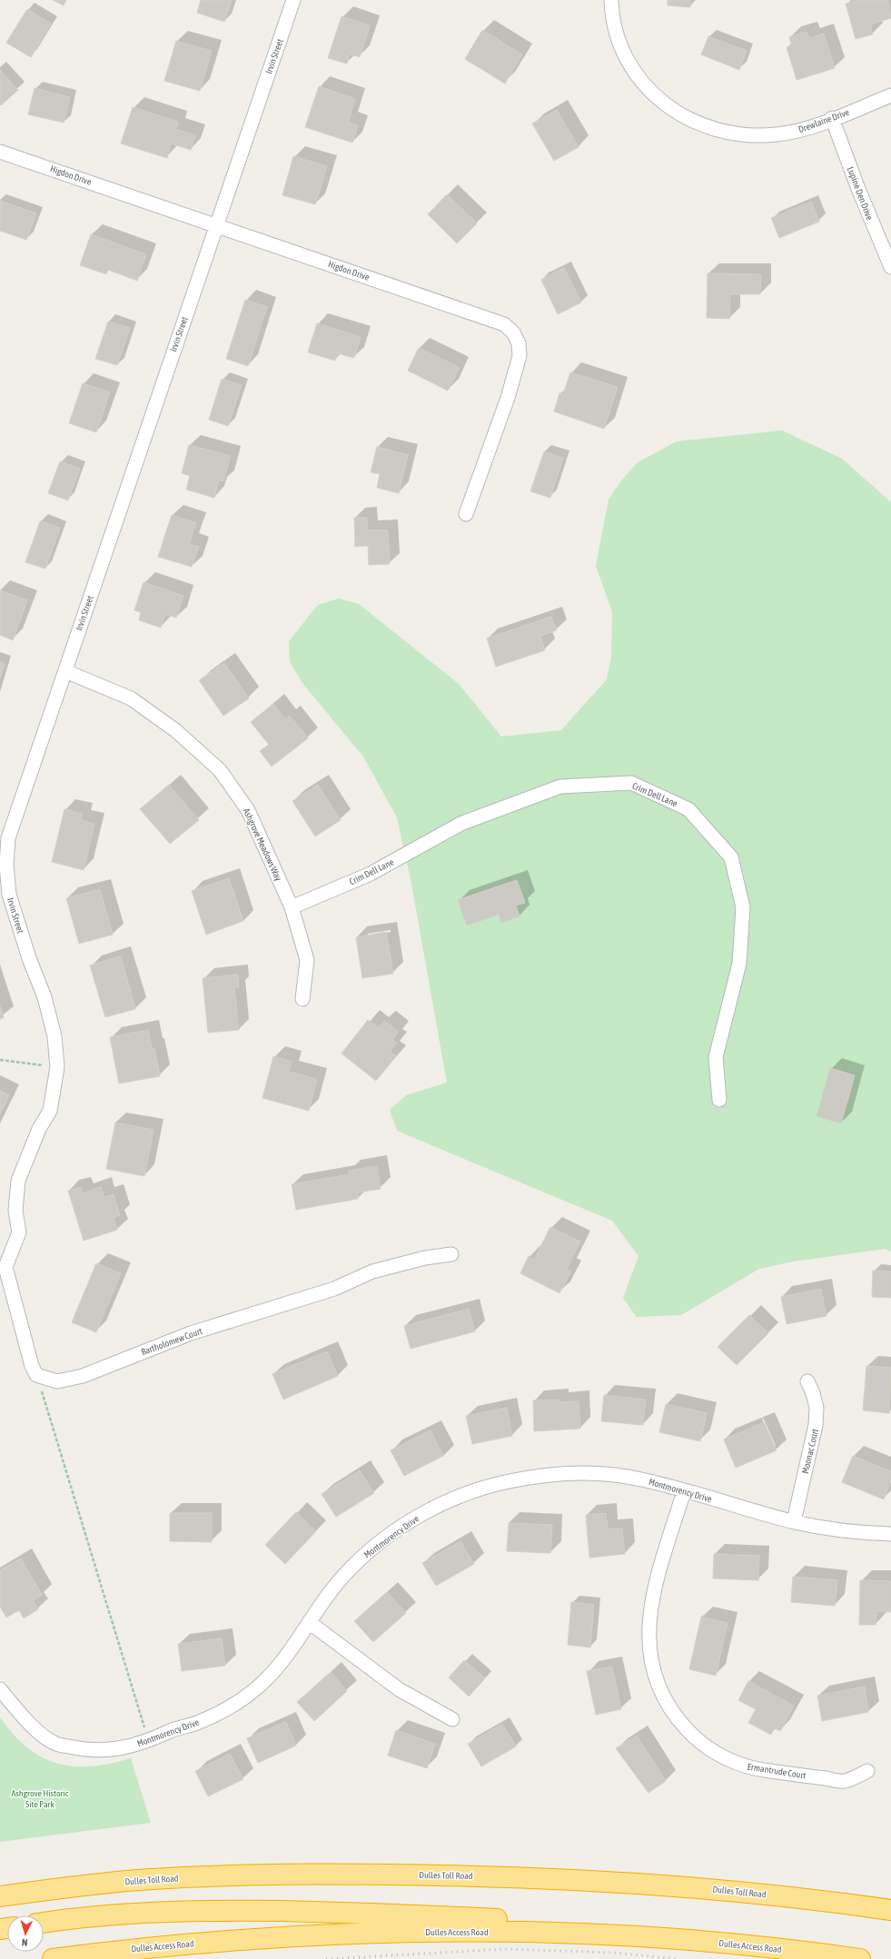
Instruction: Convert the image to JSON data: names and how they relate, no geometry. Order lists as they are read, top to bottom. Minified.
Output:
{"streets":{"highway":["Dulles Toll Road","Dulles Access Road"],"street":["Irvin Street","Drewlaine Drive","Higdon Drive","Lupine Den Drive","Crim Dell Lane","Ashgrove Meadows Way","Bartholomew Court","Moonac Court","Montmorency Drive","Ermantrude Court"]},"crossings":[["Irvin Street","Higdon Drive"],["Irvin Street","Ashgrove Meadows Way"],["Irvin Street","Bartholomew Court"],["Drewlaine Drive","Lupine Den Drive"],["Crim Dell Lane","Ashgrove Meadows Way"],["Moonac Court","Montmorency Drive"],["Montmorency Drive","Ermantrude Court"]],"parks":["Ashgrove Historic Site Park"],"north":"bottom"}
